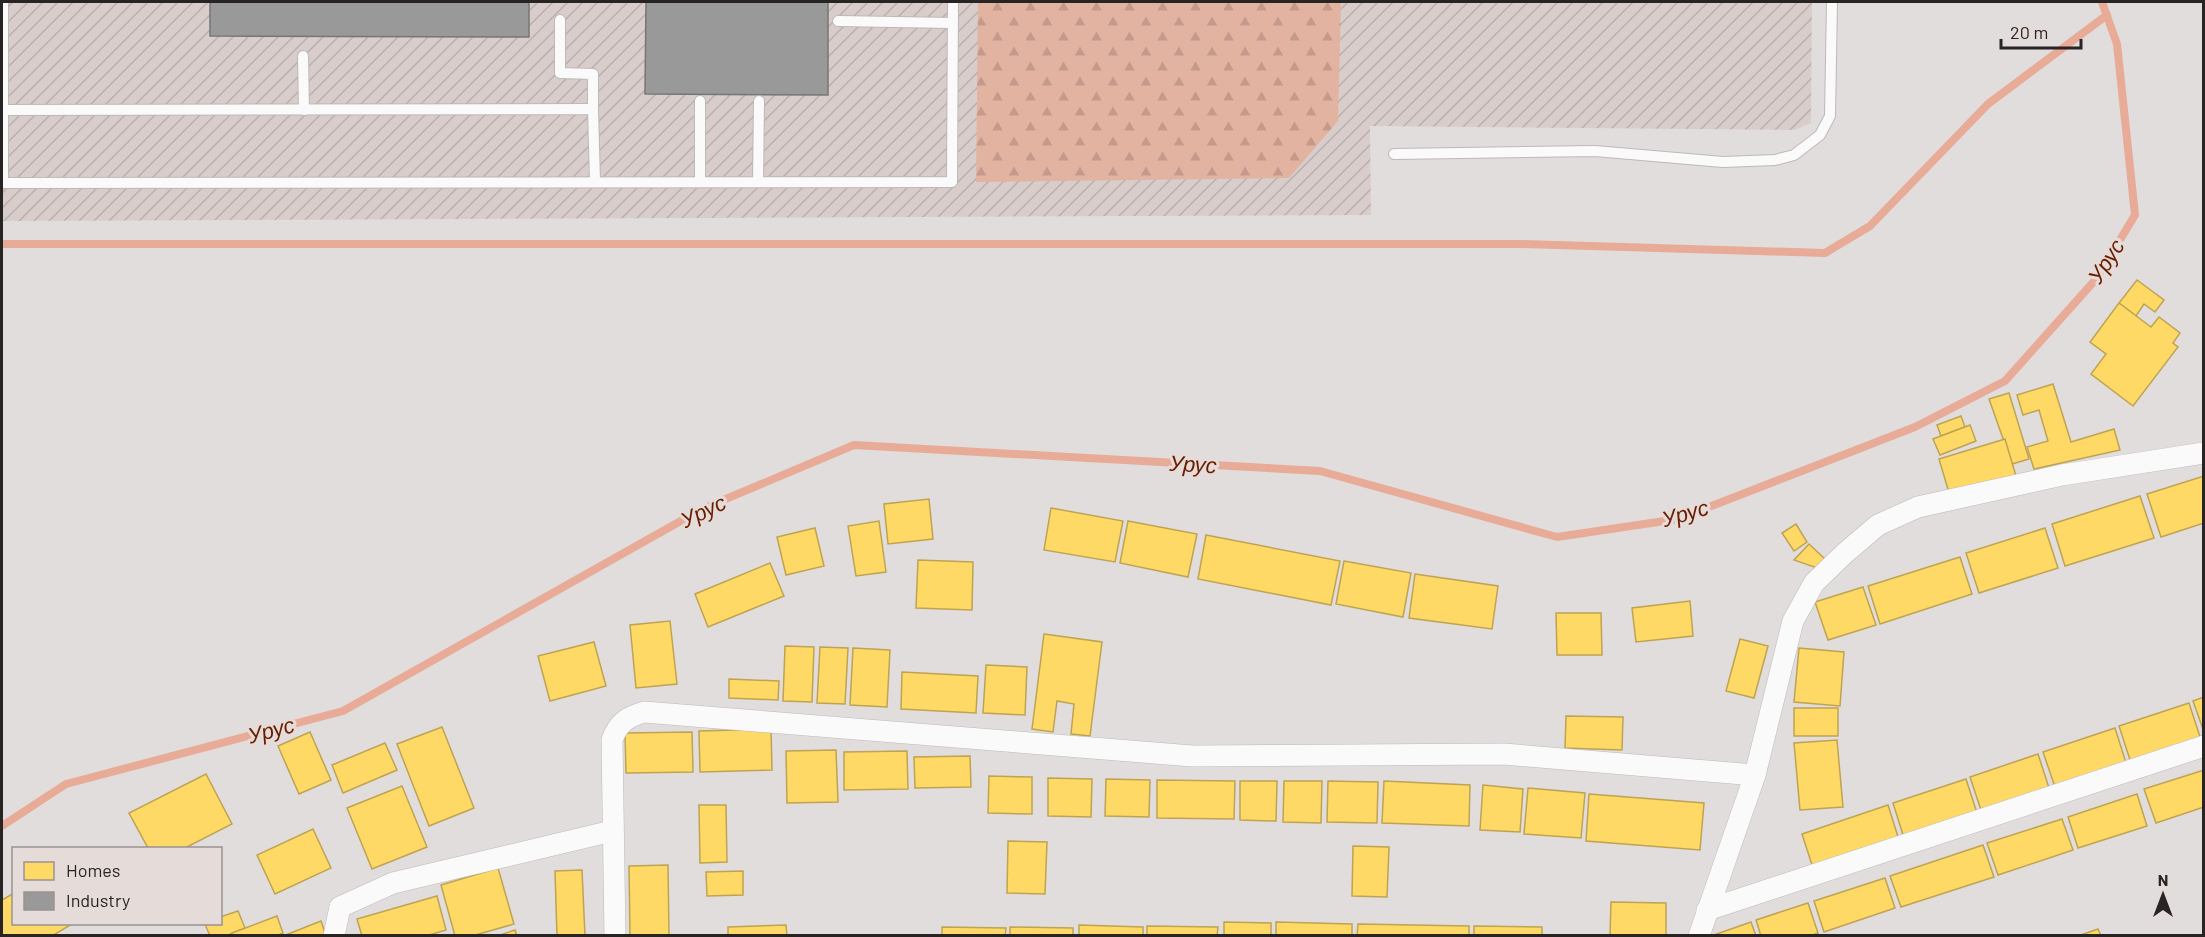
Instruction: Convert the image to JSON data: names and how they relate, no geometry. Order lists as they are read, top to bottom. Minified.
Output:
{"water":["Урус"],"legend":["Homes","Industry"],"scale_bar":"20 m","north":"top"}
